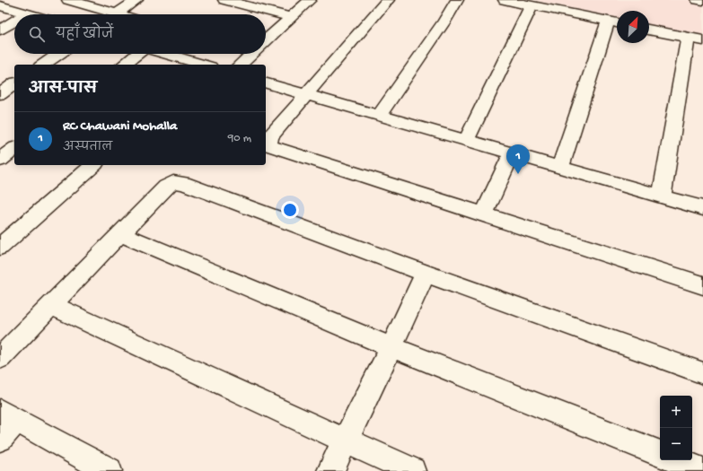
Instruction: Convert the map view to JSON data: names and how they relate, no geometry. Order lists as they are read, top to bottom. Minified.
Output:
{"north":"top right","page":{"search":"यहाँ खोजें","heading":"आस-पास","list":[{"mark":"1","name":"RC Chawani Mohalla","note":"अस्पताल","value":"90 m"}],"pins":"1","map_buttons":["+","−"]}}
